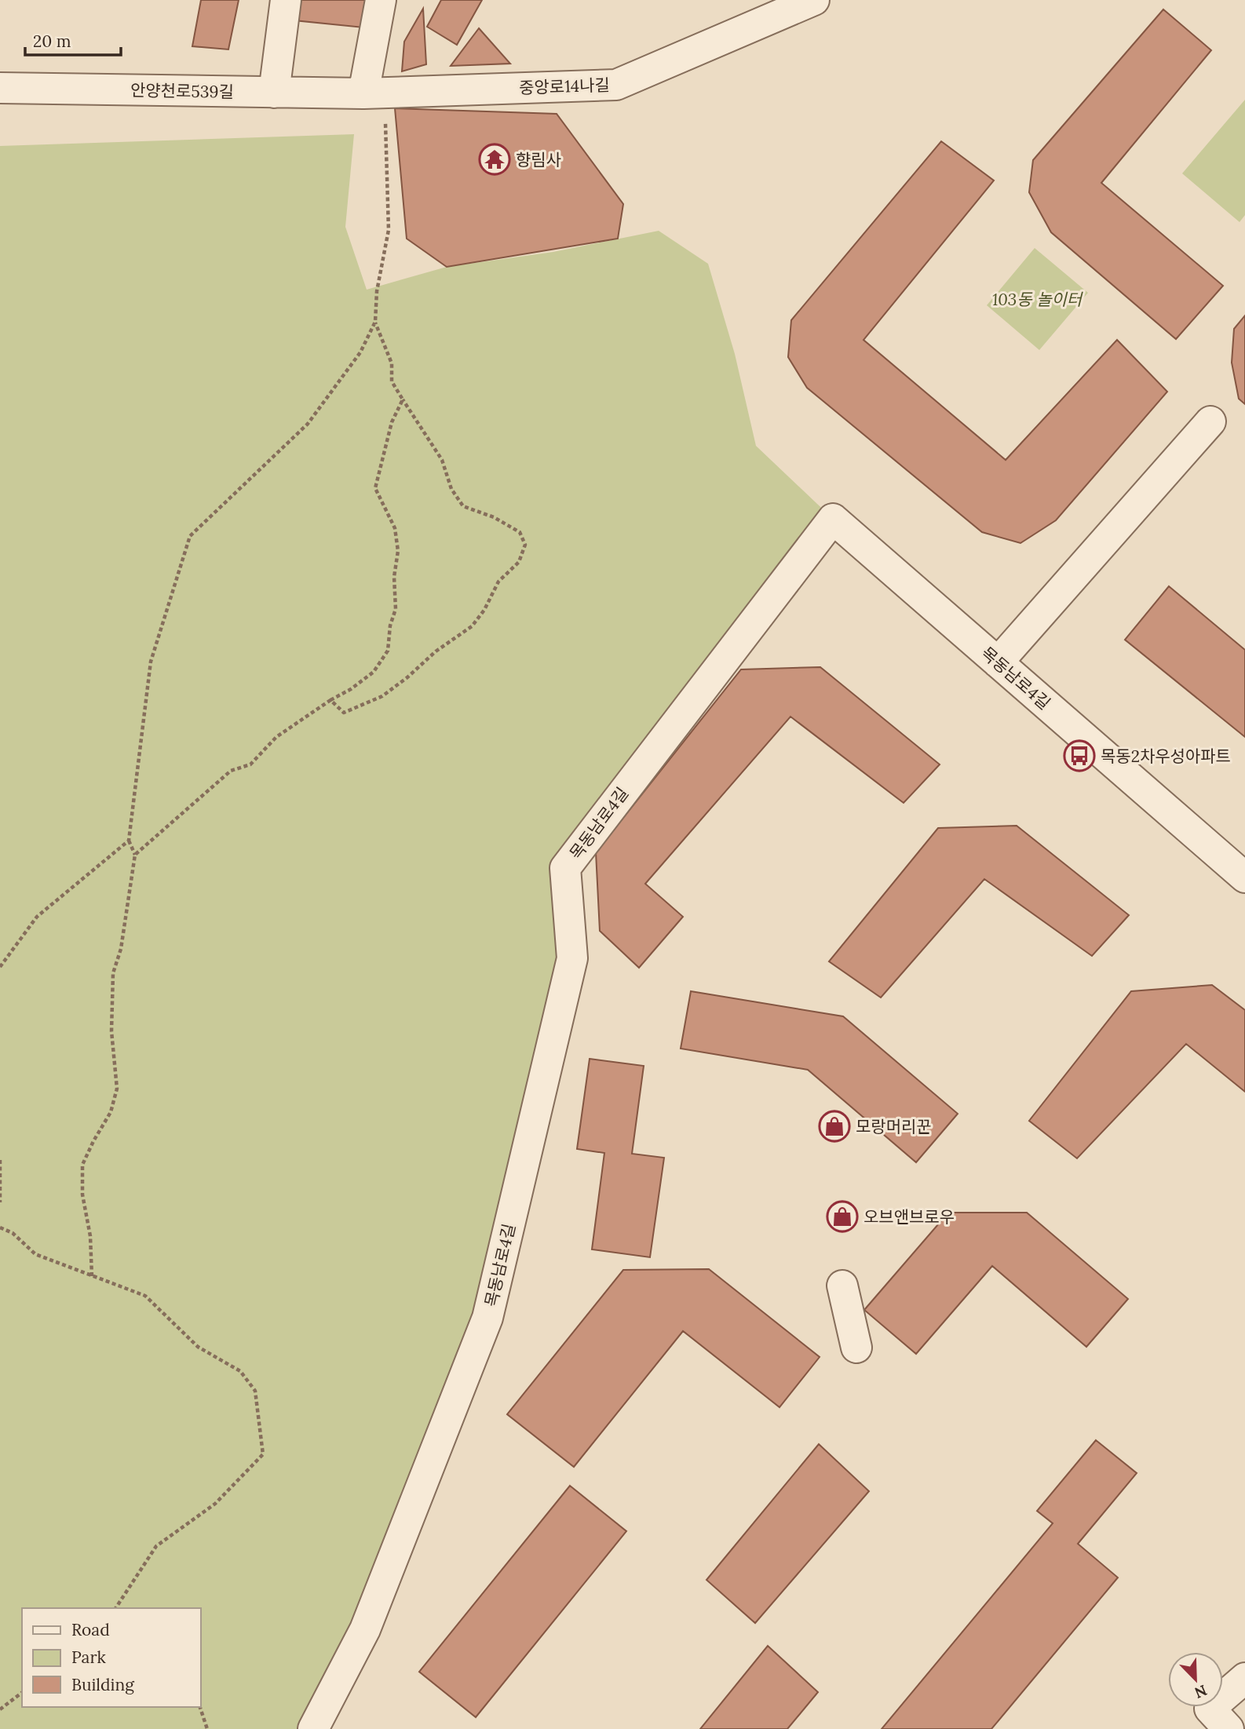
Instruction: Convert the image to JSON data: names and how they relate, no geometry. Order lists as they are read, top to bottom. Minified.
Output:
{"streets":{"street":["중앙로14나길","안양천로539길","목동남로4길"]},"crossings":[["중앙로14나길","안양천로539길"]],"parks":["103동 놀이터"],"places":{"temple":["향림사"],"bus stop":["목동2차우성아파트"],"shop":["모랑머리꾼","오브앤브로우"]},"legend":["Road","Park","Building"],"scale_bar":"20 m","north":"bottom right"}
